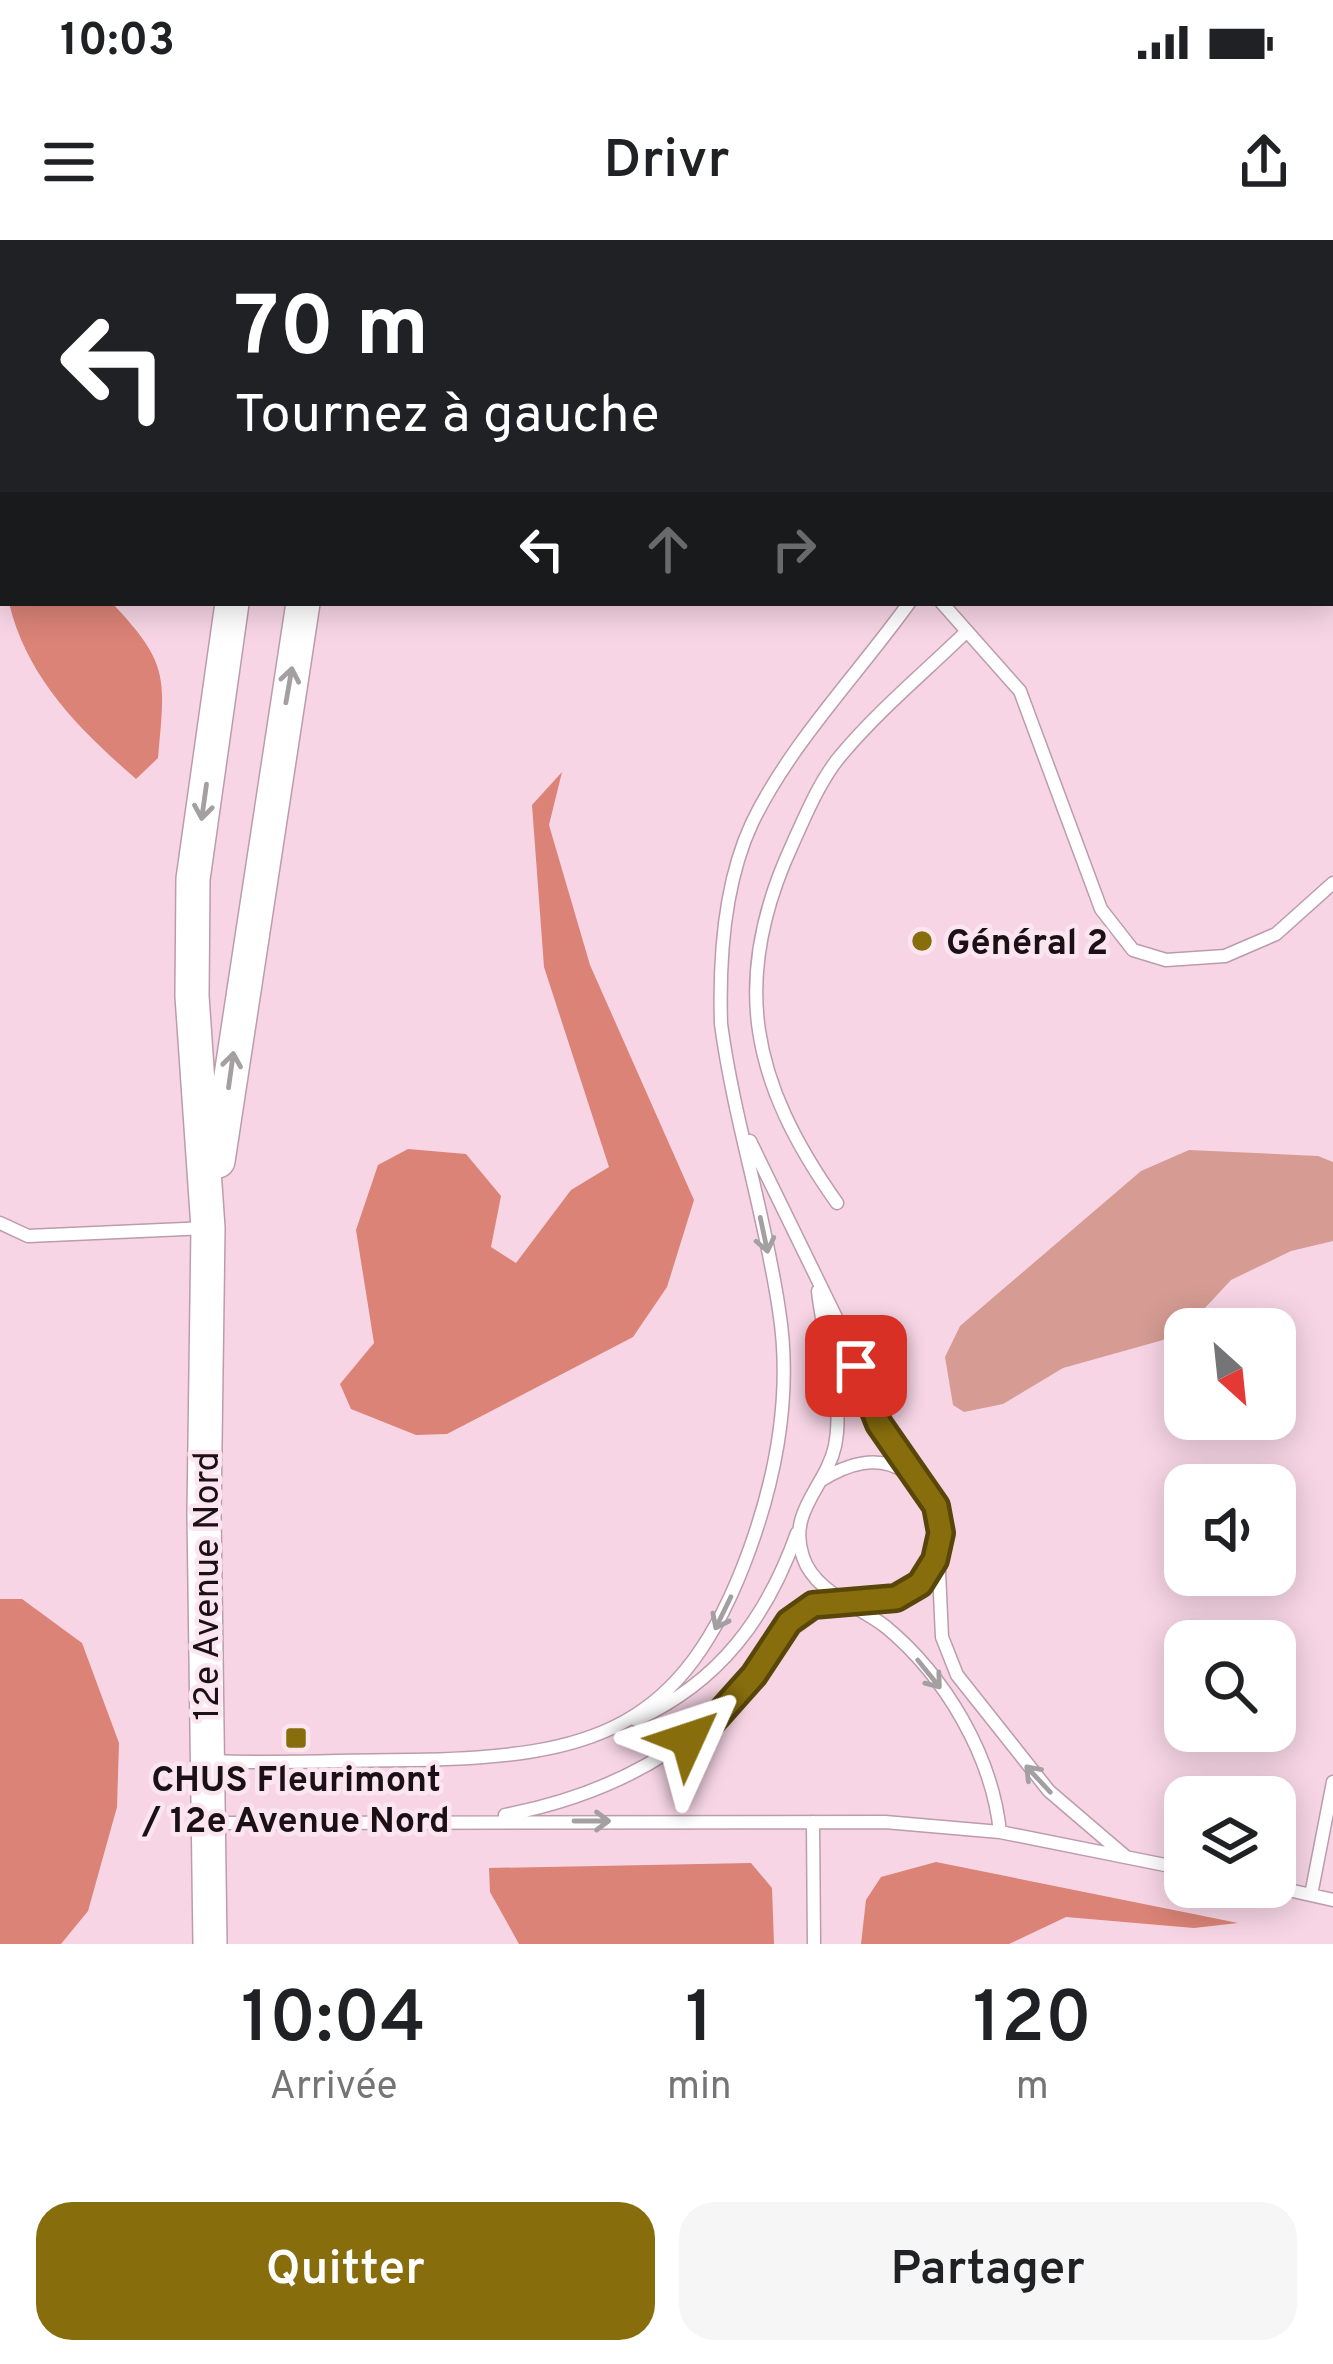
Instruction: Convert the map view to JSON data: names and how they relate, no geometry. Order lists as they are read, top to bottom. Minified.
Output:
{"streets":{"main road":["12e Avenue Nord"]},"places":{"other":["Général 2"],"transit":["CHUS Fleurimont / 12e Avenue Nord"]},"north":"bottom right","page":{"status":"10:03","header":"Drivr","turn":["70 m","Tournez à gauche"],"eta":["10:04","Arrivée","1","min","120","m"],"buttons":["Quitter","Partager"]}}
